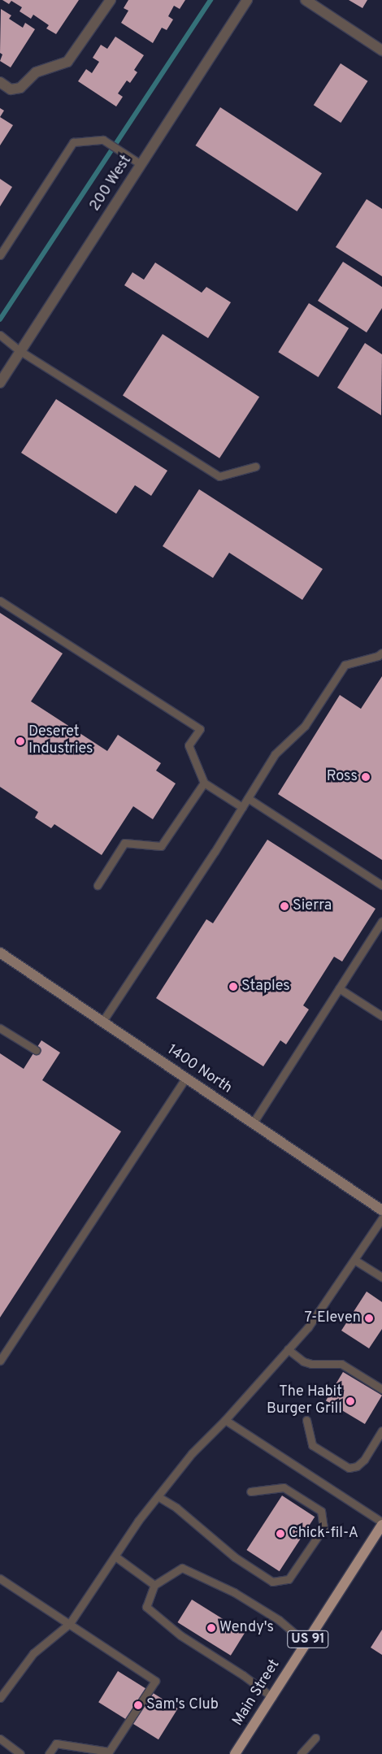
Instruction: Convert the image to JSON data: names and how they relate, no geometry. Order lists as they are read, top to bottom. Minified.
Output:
{"streets":{"main road":["1400 North","US 91","Main Street"],"street":["200 West"]},"places":["Deseret Industries","Ross","Sierra","Staples","7-Eleven","The Habit Burger Grill","Chick-fil-A","Wendy's","Sam's Club"]}
